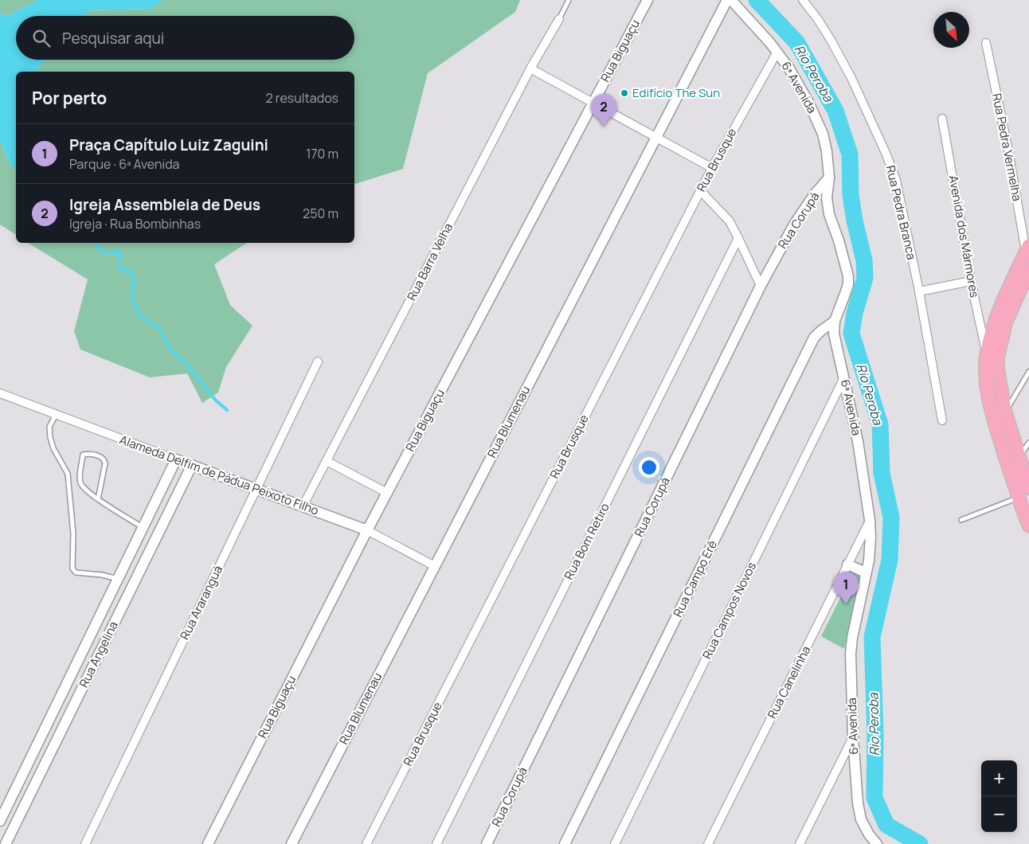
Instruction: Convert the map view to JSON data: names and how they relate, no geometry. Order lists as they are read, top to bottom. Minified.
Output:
{"streets":{"street":["Rua Biguaçu","6ª Avenida","Rua Pedra Vermelha","Rua Brusque","Rua Pedra Branca","Rua Corupá","Avenida dos Mármores","Rua Barra Velha","Rua Blumenau","Alameda Delfim de Pádua Peixoto Filho","Rua Bom Retiro","Rua Campo Erê","Rua Araranguá","Rua Campos Novos","Rua Angelina","Rua Canelinha"]},"crossings":[["Rua Biguaçu","Alameda Delfim de Pádua Peixoto Filho"],["6ª Avenida","Rua Brusque"],["6ª Avenida","Rua Corupá"],["6ª Avenida","Rua Campo Erê"],["6ª Avenida","Rua Campos Novos"],["6ª Avenida","Rua Canelinha"],["Rua Barra Velha","Alameda Delfim de Pádua Peixoto Filho"],["Rua Blumenau","Alameda Delfim de Pádua Peixoto Filho"],["Alameda Delfim de Pádua Peixoto Filho","Rua Araranguá"],["Alameda Delfim de Pádua Peixoto Filho","Rua Angelina"]],"water":["Rio Peroba"],"places":["Edifício The Sun"],"north":"bottom right","page":{"search":"Pesquisar aqui","heading":["Por perto","2 resultados"],"pins":["2","1"],"list":[{"mark":"1","name":"Praça Capítulo Luiz Zaguini","note":"Parque · 6ª Avenida","value":"170 m"},{"mark":"2","name":"Igreja Assembleia de Deus","note":"Igreja · Rua Bombinhas","value":"250 m"}],"map_buttons":["+","−"]}}
